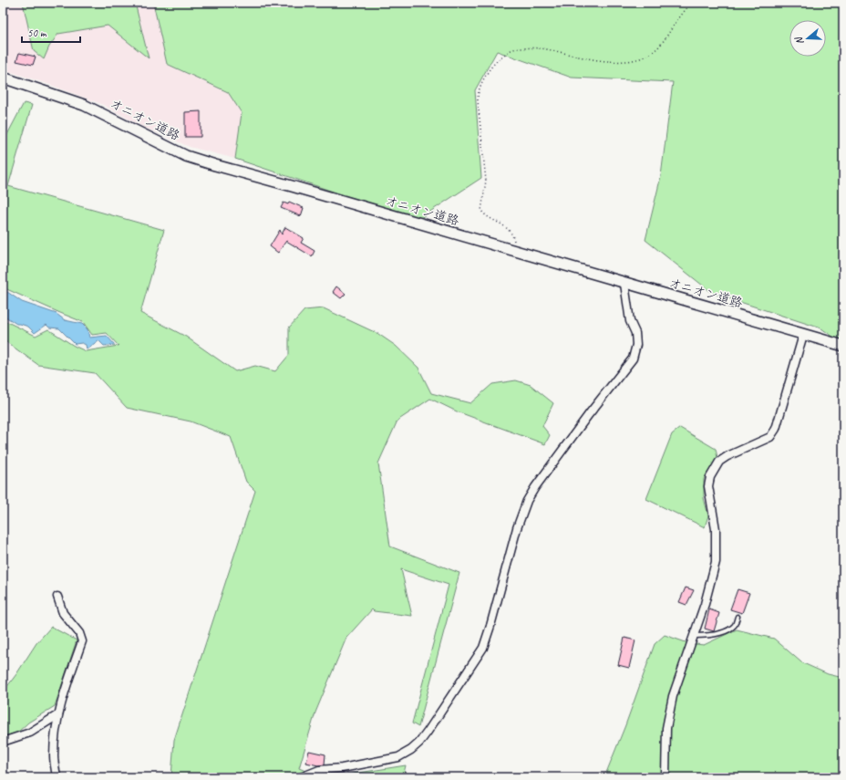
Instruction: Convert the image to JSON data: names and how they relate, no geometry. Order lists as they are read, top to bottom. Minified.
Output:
{"streets":{"street":["オニオン道路"]},"scale_bar":"50 m","north":"left"}
